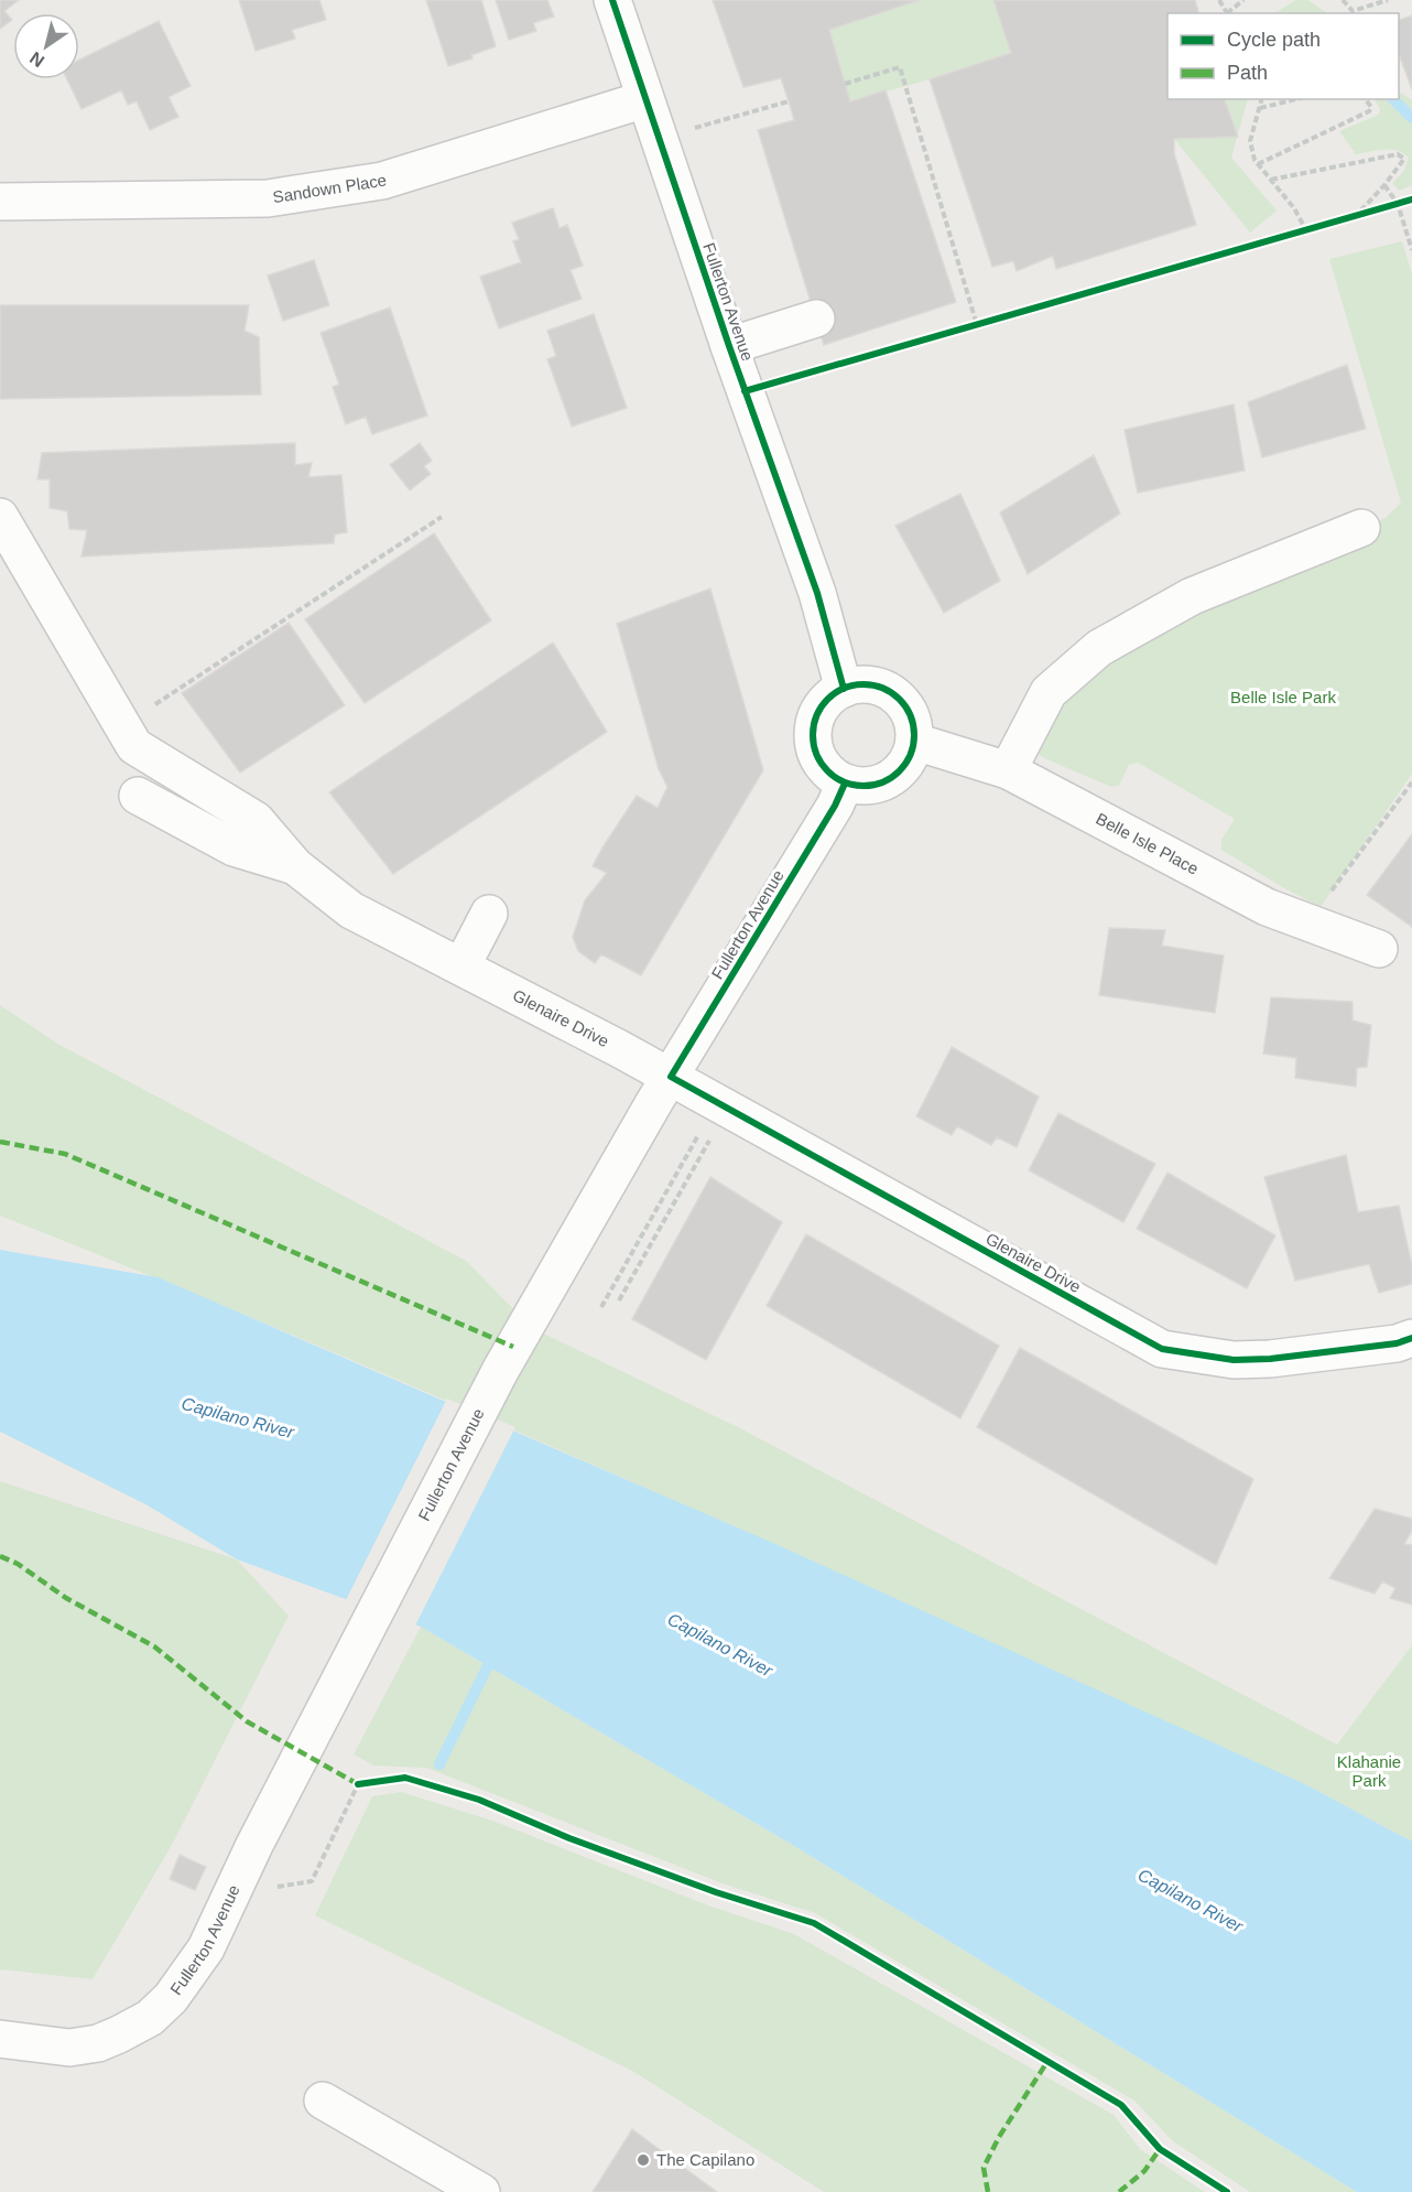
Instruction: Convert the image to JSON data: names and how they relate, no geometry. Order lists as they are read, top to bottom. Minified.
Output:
{"streets":{"street":["Sandown Place","Fullerton Avenue","Belle Isle Place","Glenaire Drive"]},"crossings":[["Sandown Place","Fullerton Avenue"],["Fullerton Avenue","Belle Isle Place"],["Fullerton Avenue","Glenaire Drive"]],"water":["Capilano River"],"parks":["Belle Isle Park","Klahanie Park"],"places":["The Capilano"],"legend":["Cycle path","Path"],"north":"bottom left"}
